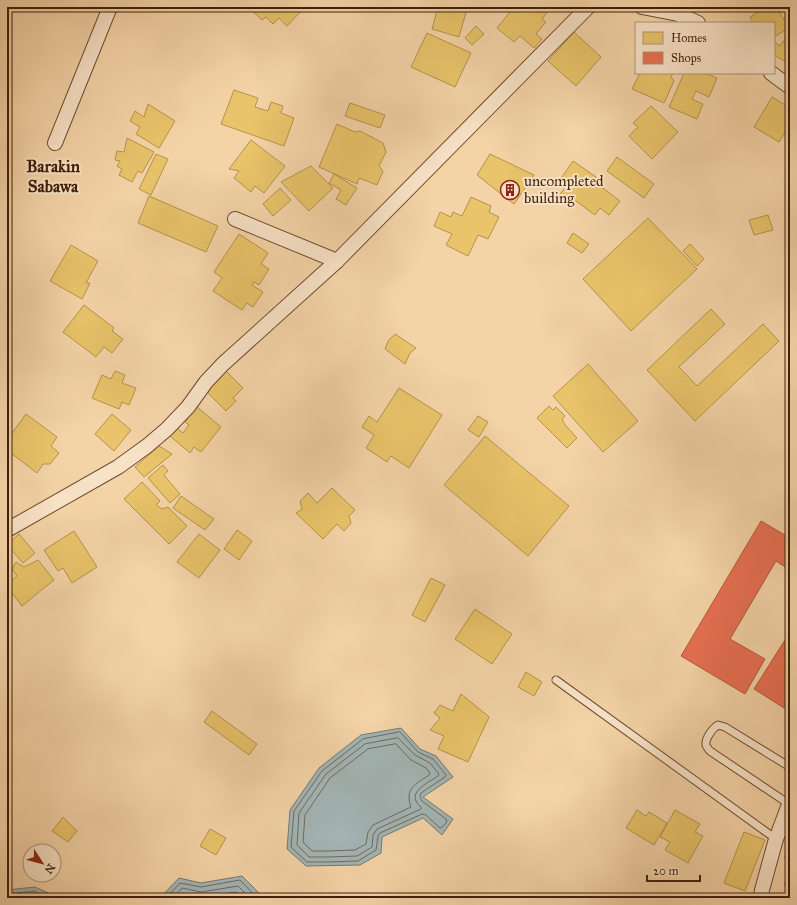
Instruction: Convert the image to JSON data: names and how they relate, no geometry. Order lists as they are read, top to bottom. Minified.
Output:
{"districts":["Barakin Sabawa"],"places":{"building":["uncompleted building"]},"legend":["Homes","Shops"],"scale_bar":"20 m","north":"bottom right"}
